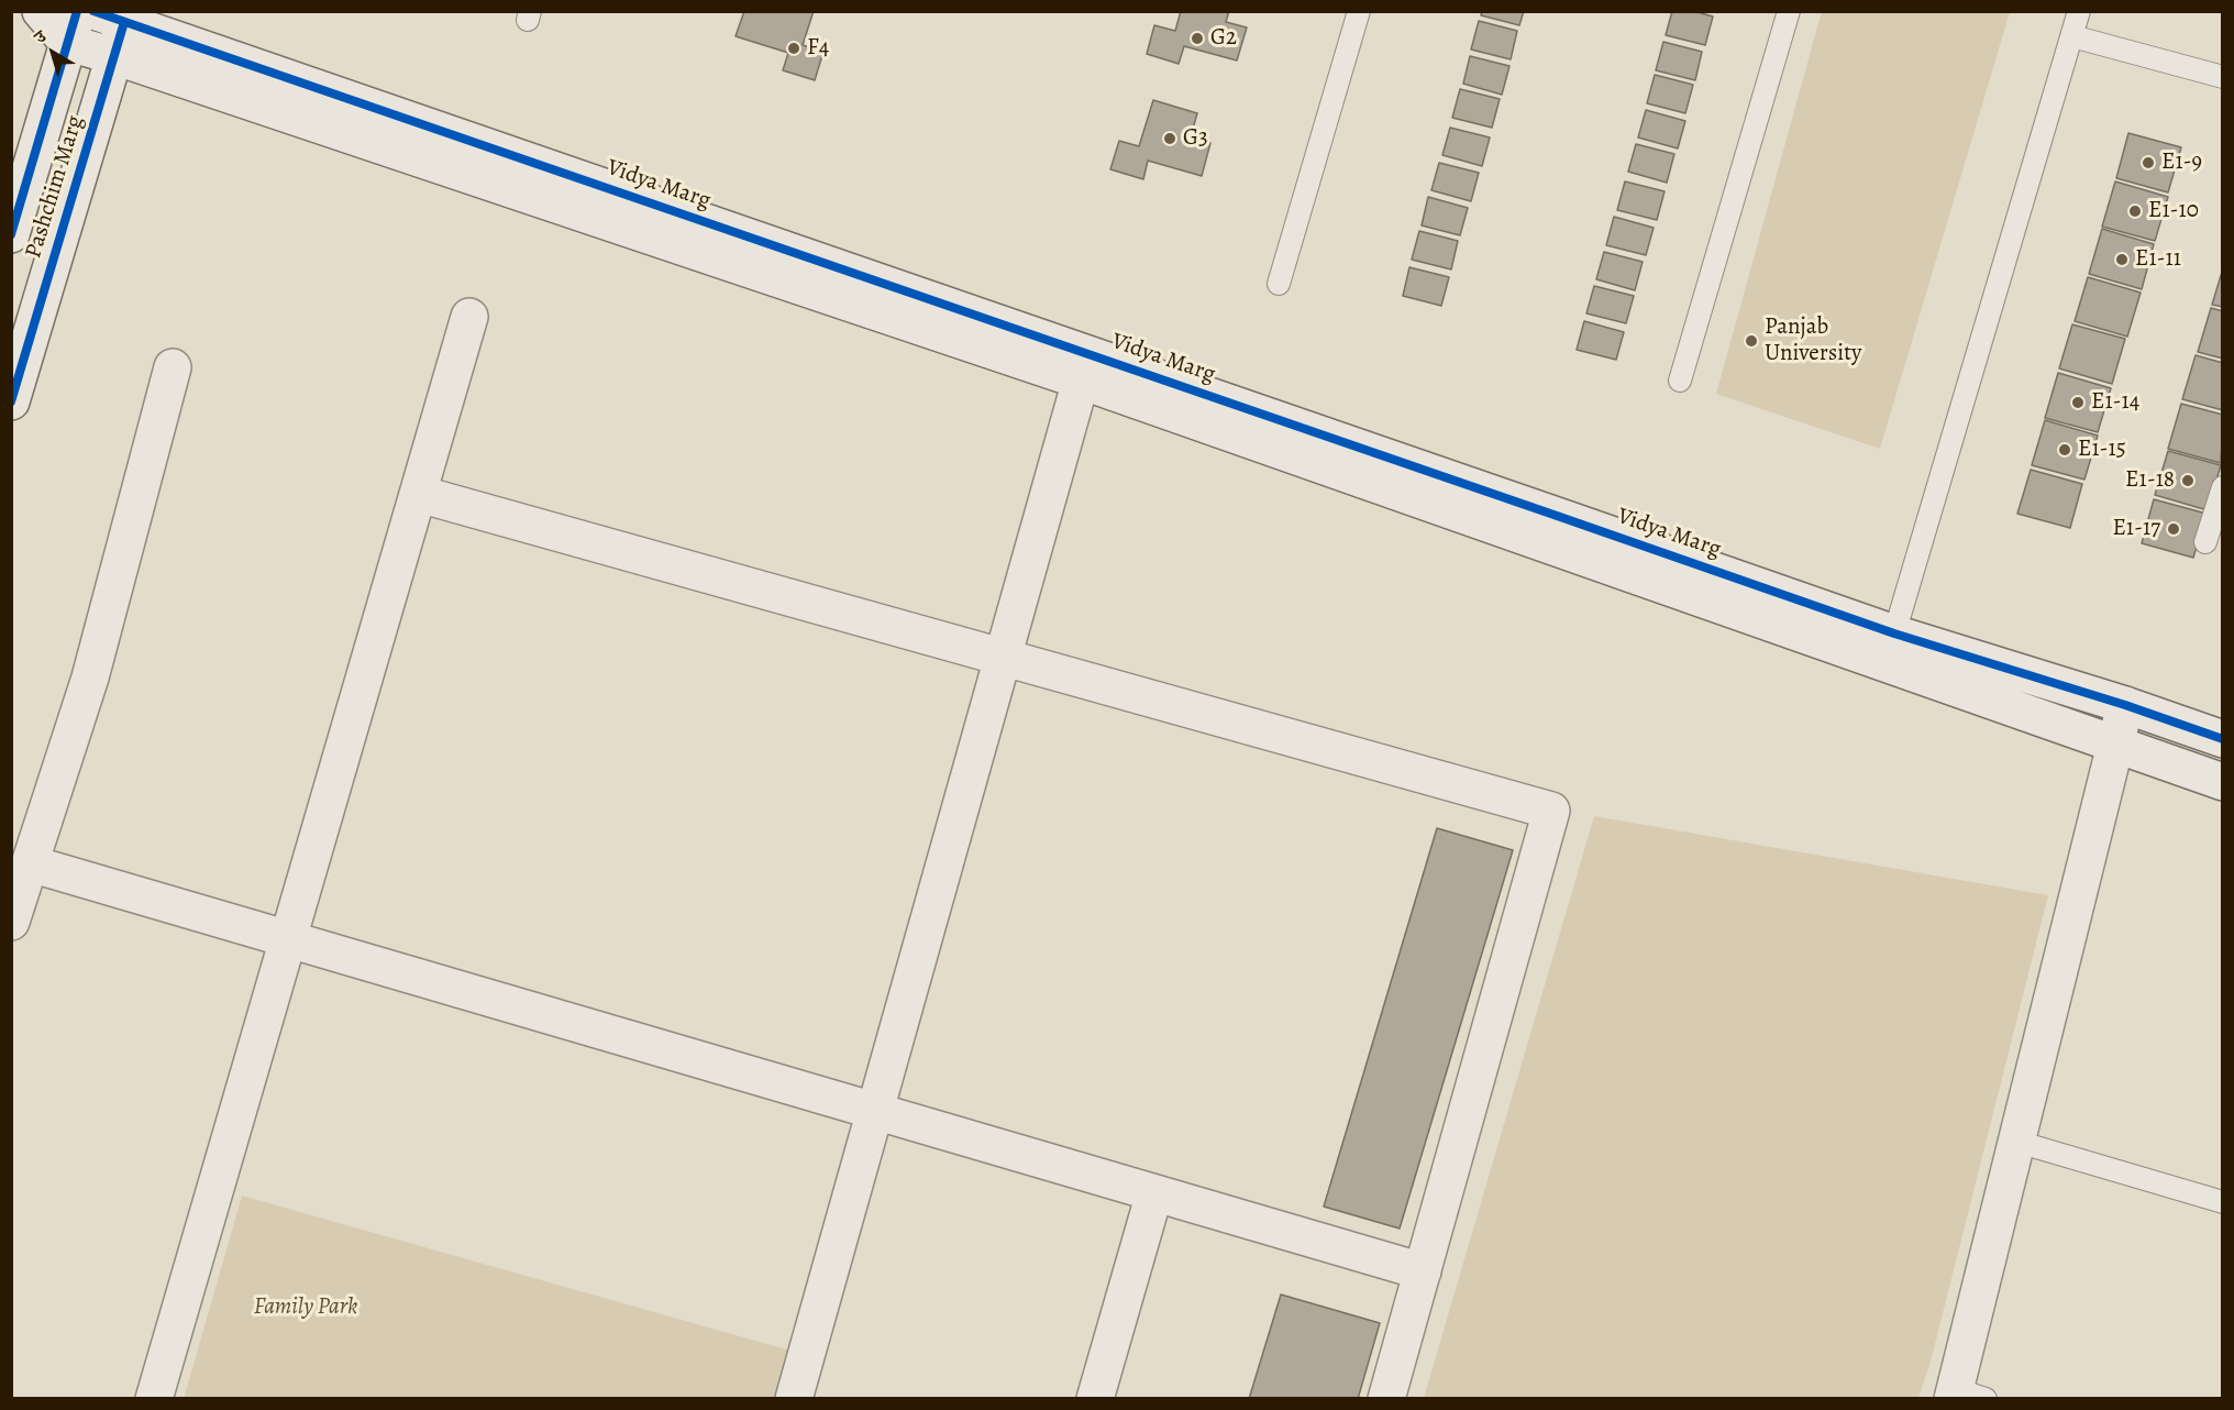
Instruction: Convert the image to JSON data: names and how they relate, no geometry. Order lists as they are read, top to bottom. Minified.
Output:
{"streets":{"street":["Vidya Marg","Pashchim Marg"]},"crossings":[["Vidya Marg","Pashchim Marg"]],"parks":["Family Park"],"places":["G2","F4","G3","E1-9","E1-10","E1-11","Panjab University","E1-14","E1-15","E1-18","E1-17"],"north":"top left"}
